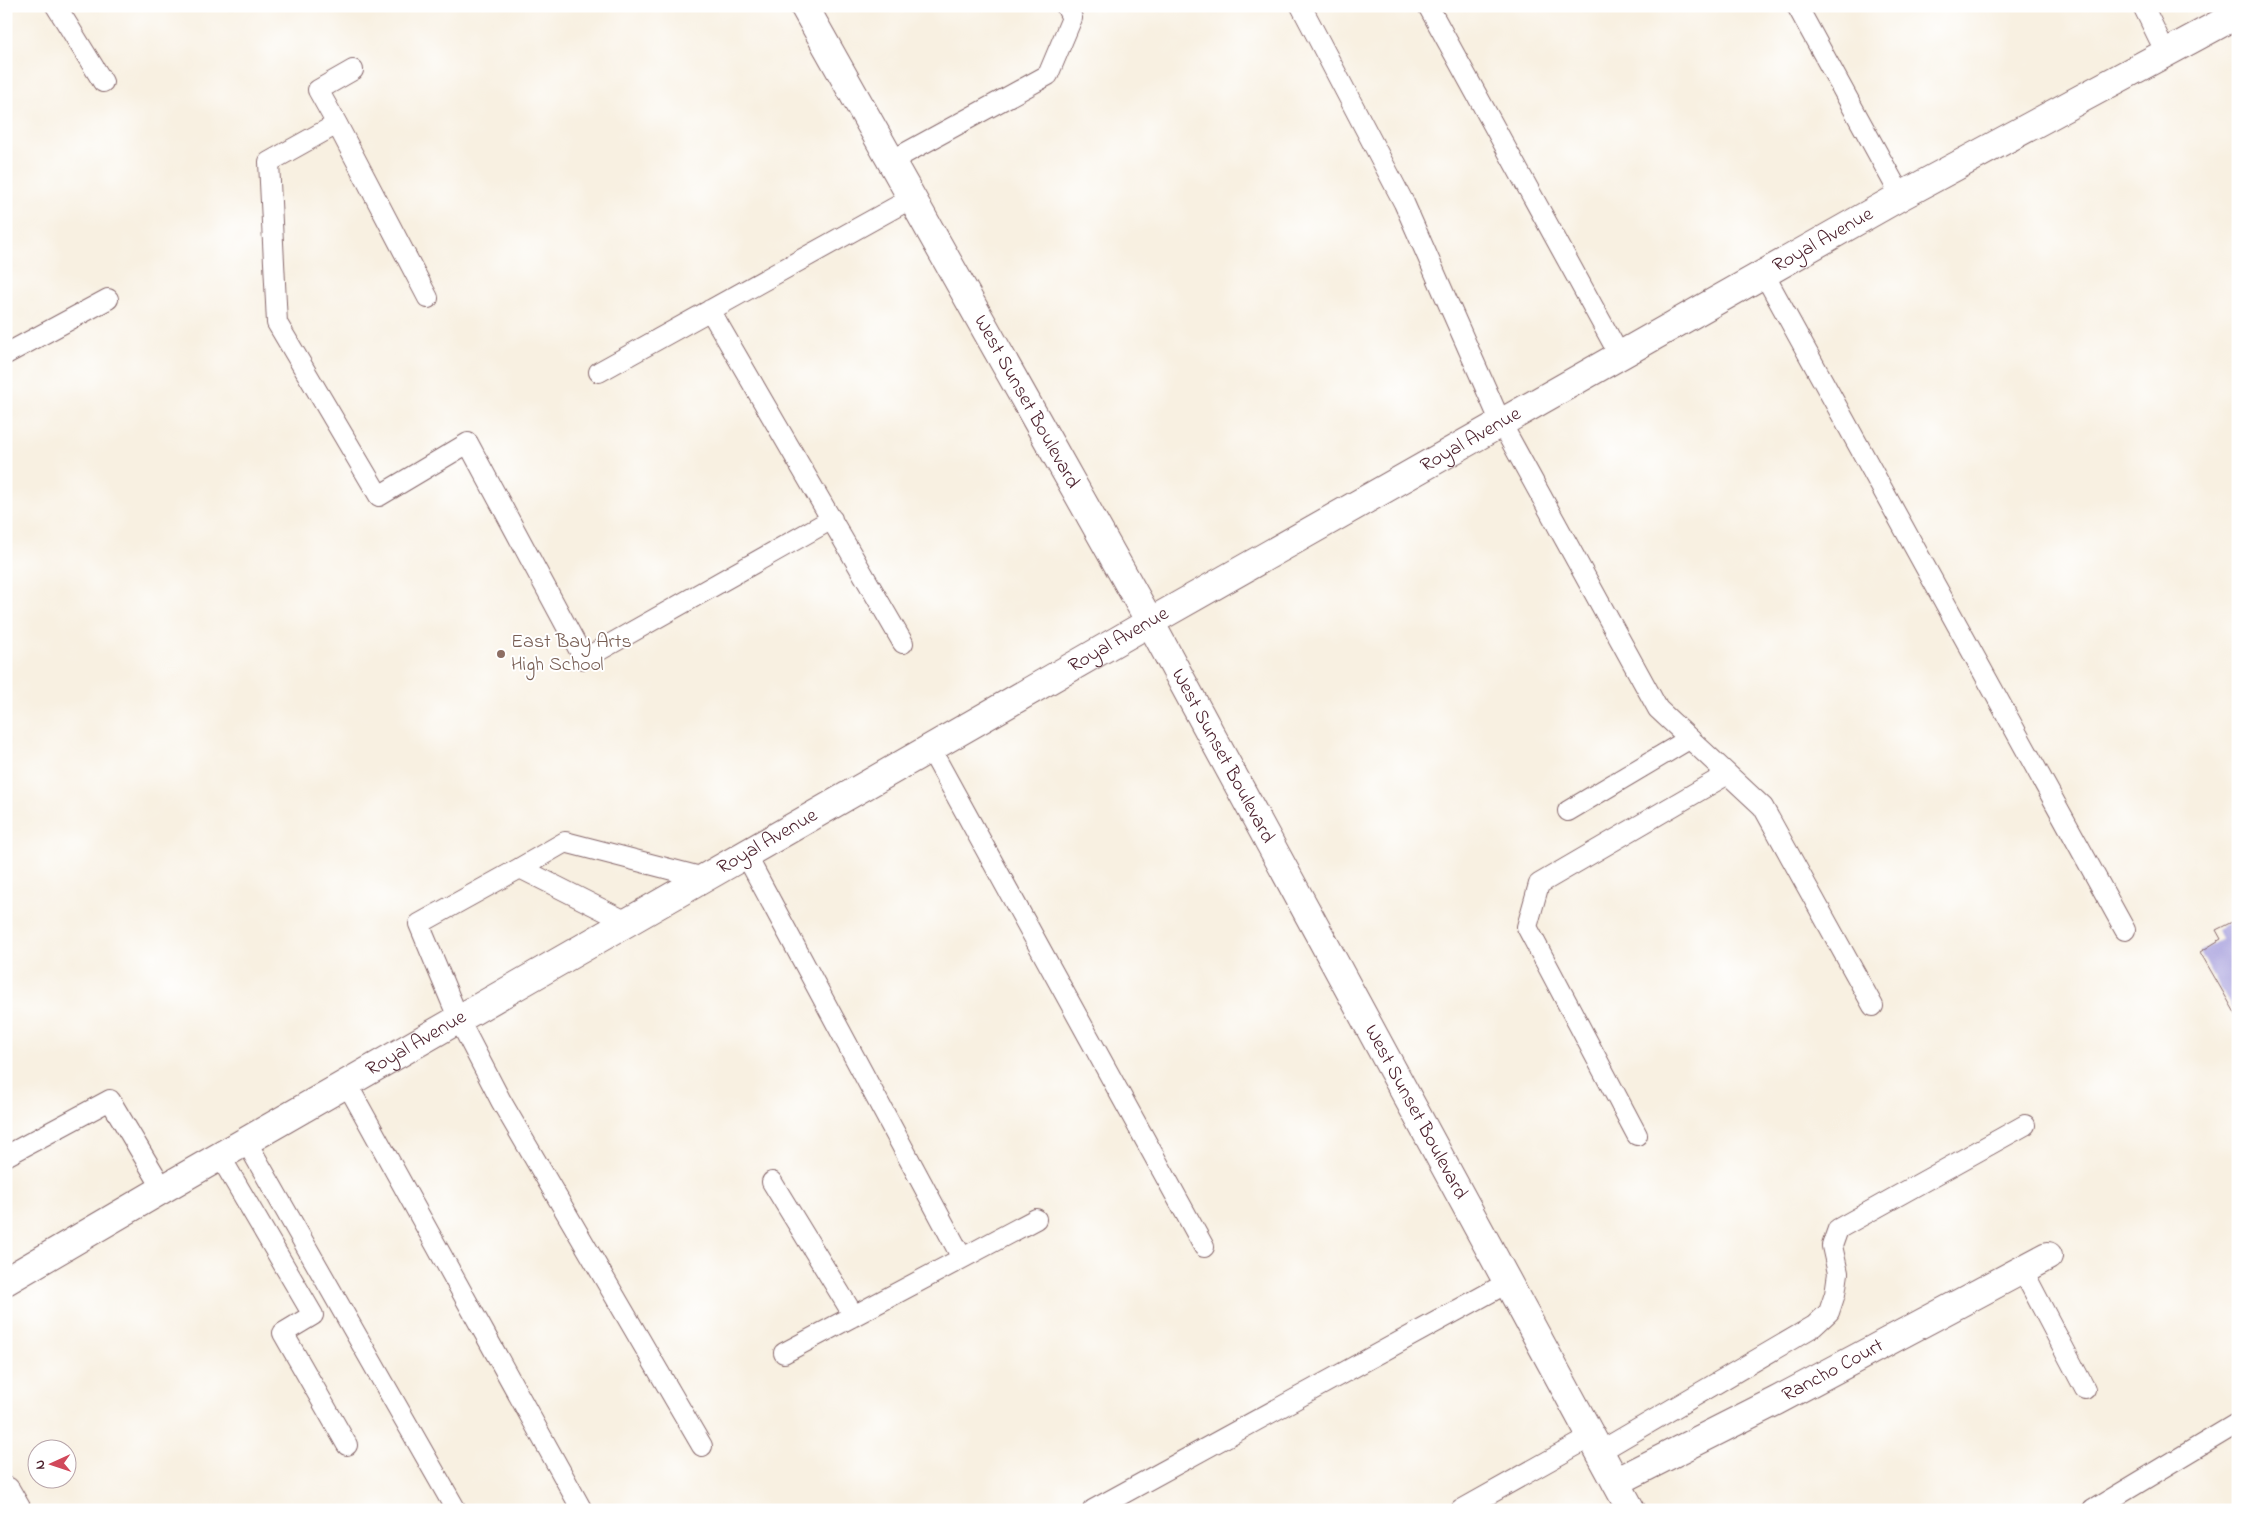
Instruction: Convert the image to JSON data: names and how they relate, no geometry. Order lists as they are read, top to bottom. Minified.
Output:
{"streets":{"street":["Royal Avenue","West Sunset Boulevard","Rancho Court"]},"crossings":[["Royal Avenue","West Sunset Boulevard"],["West Sunset Boulevard","Rancho Court"]],"places":["East Bay Arts High School"],"north":"left"}
